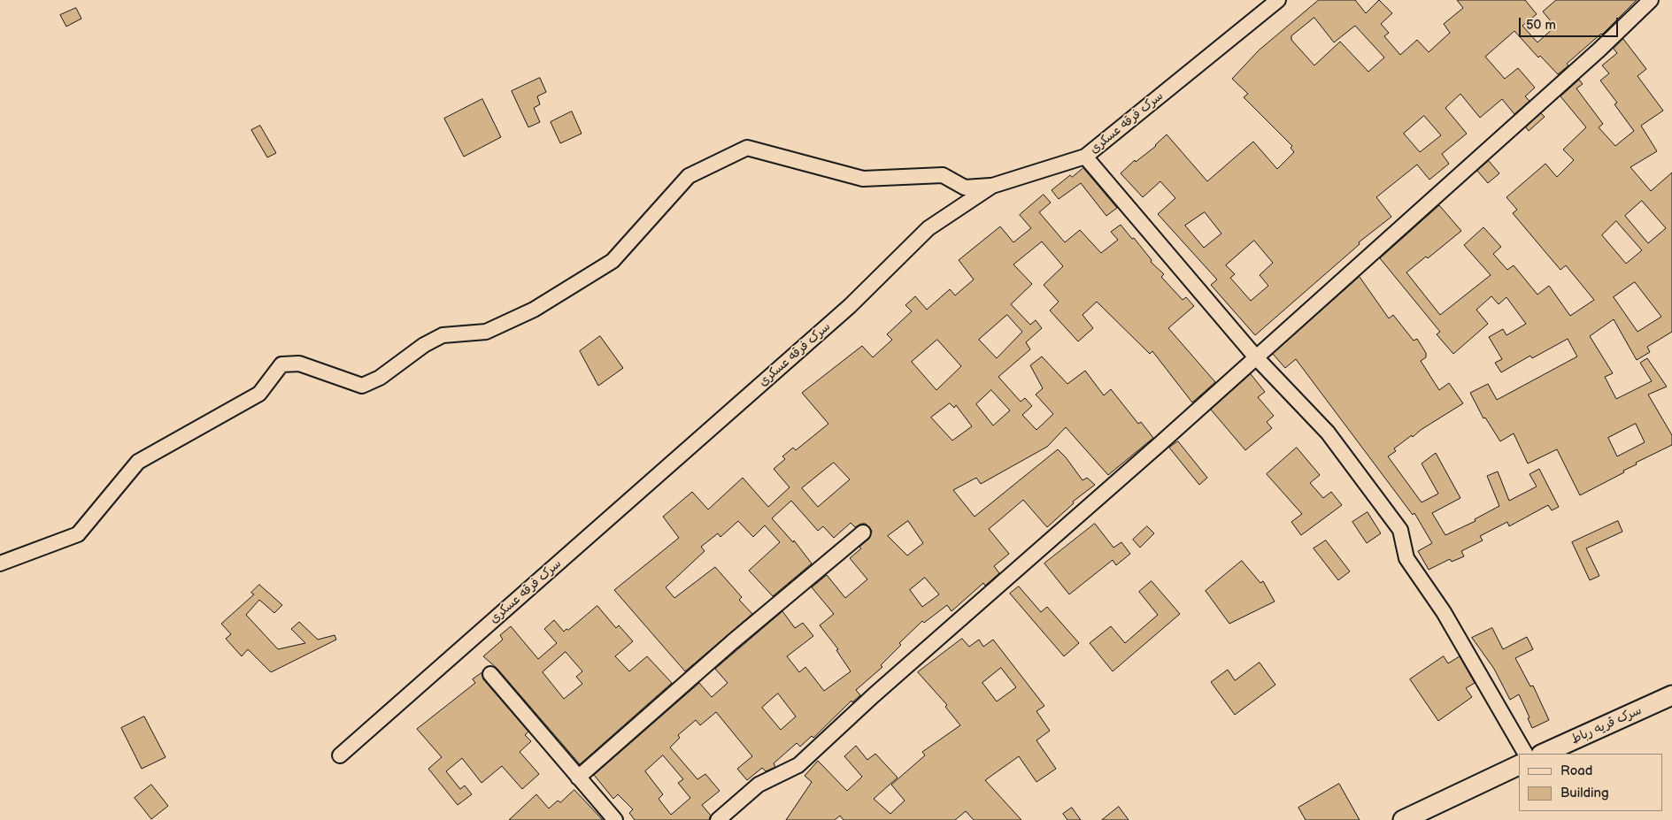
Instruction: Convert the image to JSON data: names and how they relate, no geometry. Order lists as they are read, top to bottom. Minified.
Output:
{"streets":{"street":["سرک فرقه عسکری","سرک قریه رباط"]},"legend":["Road","Building"],"scale_bar":"50 m"}
